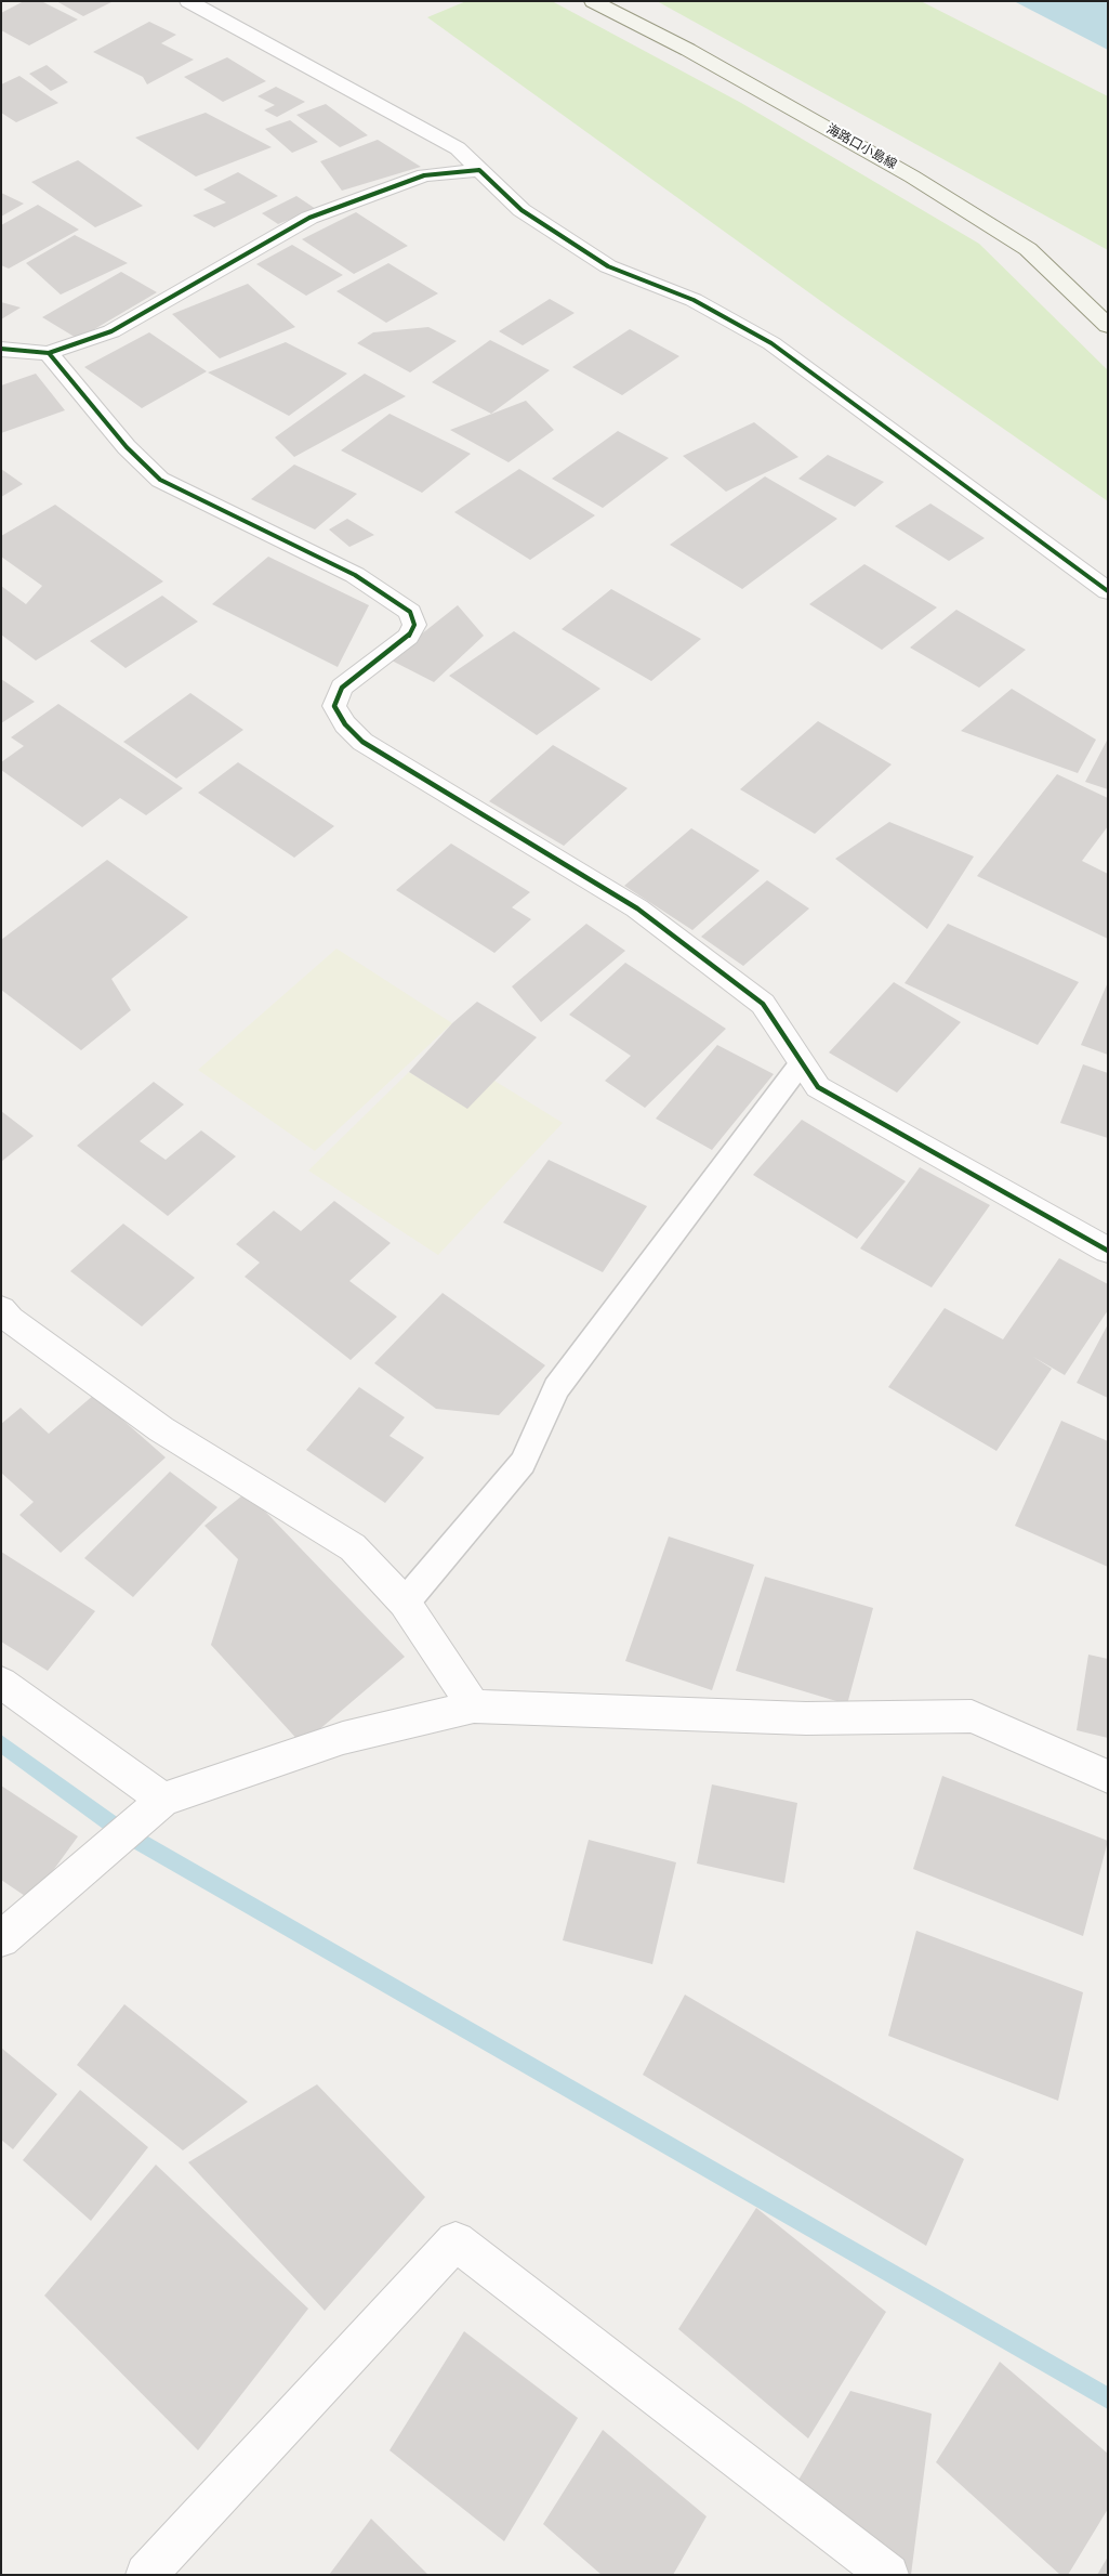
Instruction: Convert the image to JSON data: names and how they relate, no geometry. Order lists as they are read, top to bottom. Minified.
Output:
{"streets":{"main road":["海路口小島線"]}}
